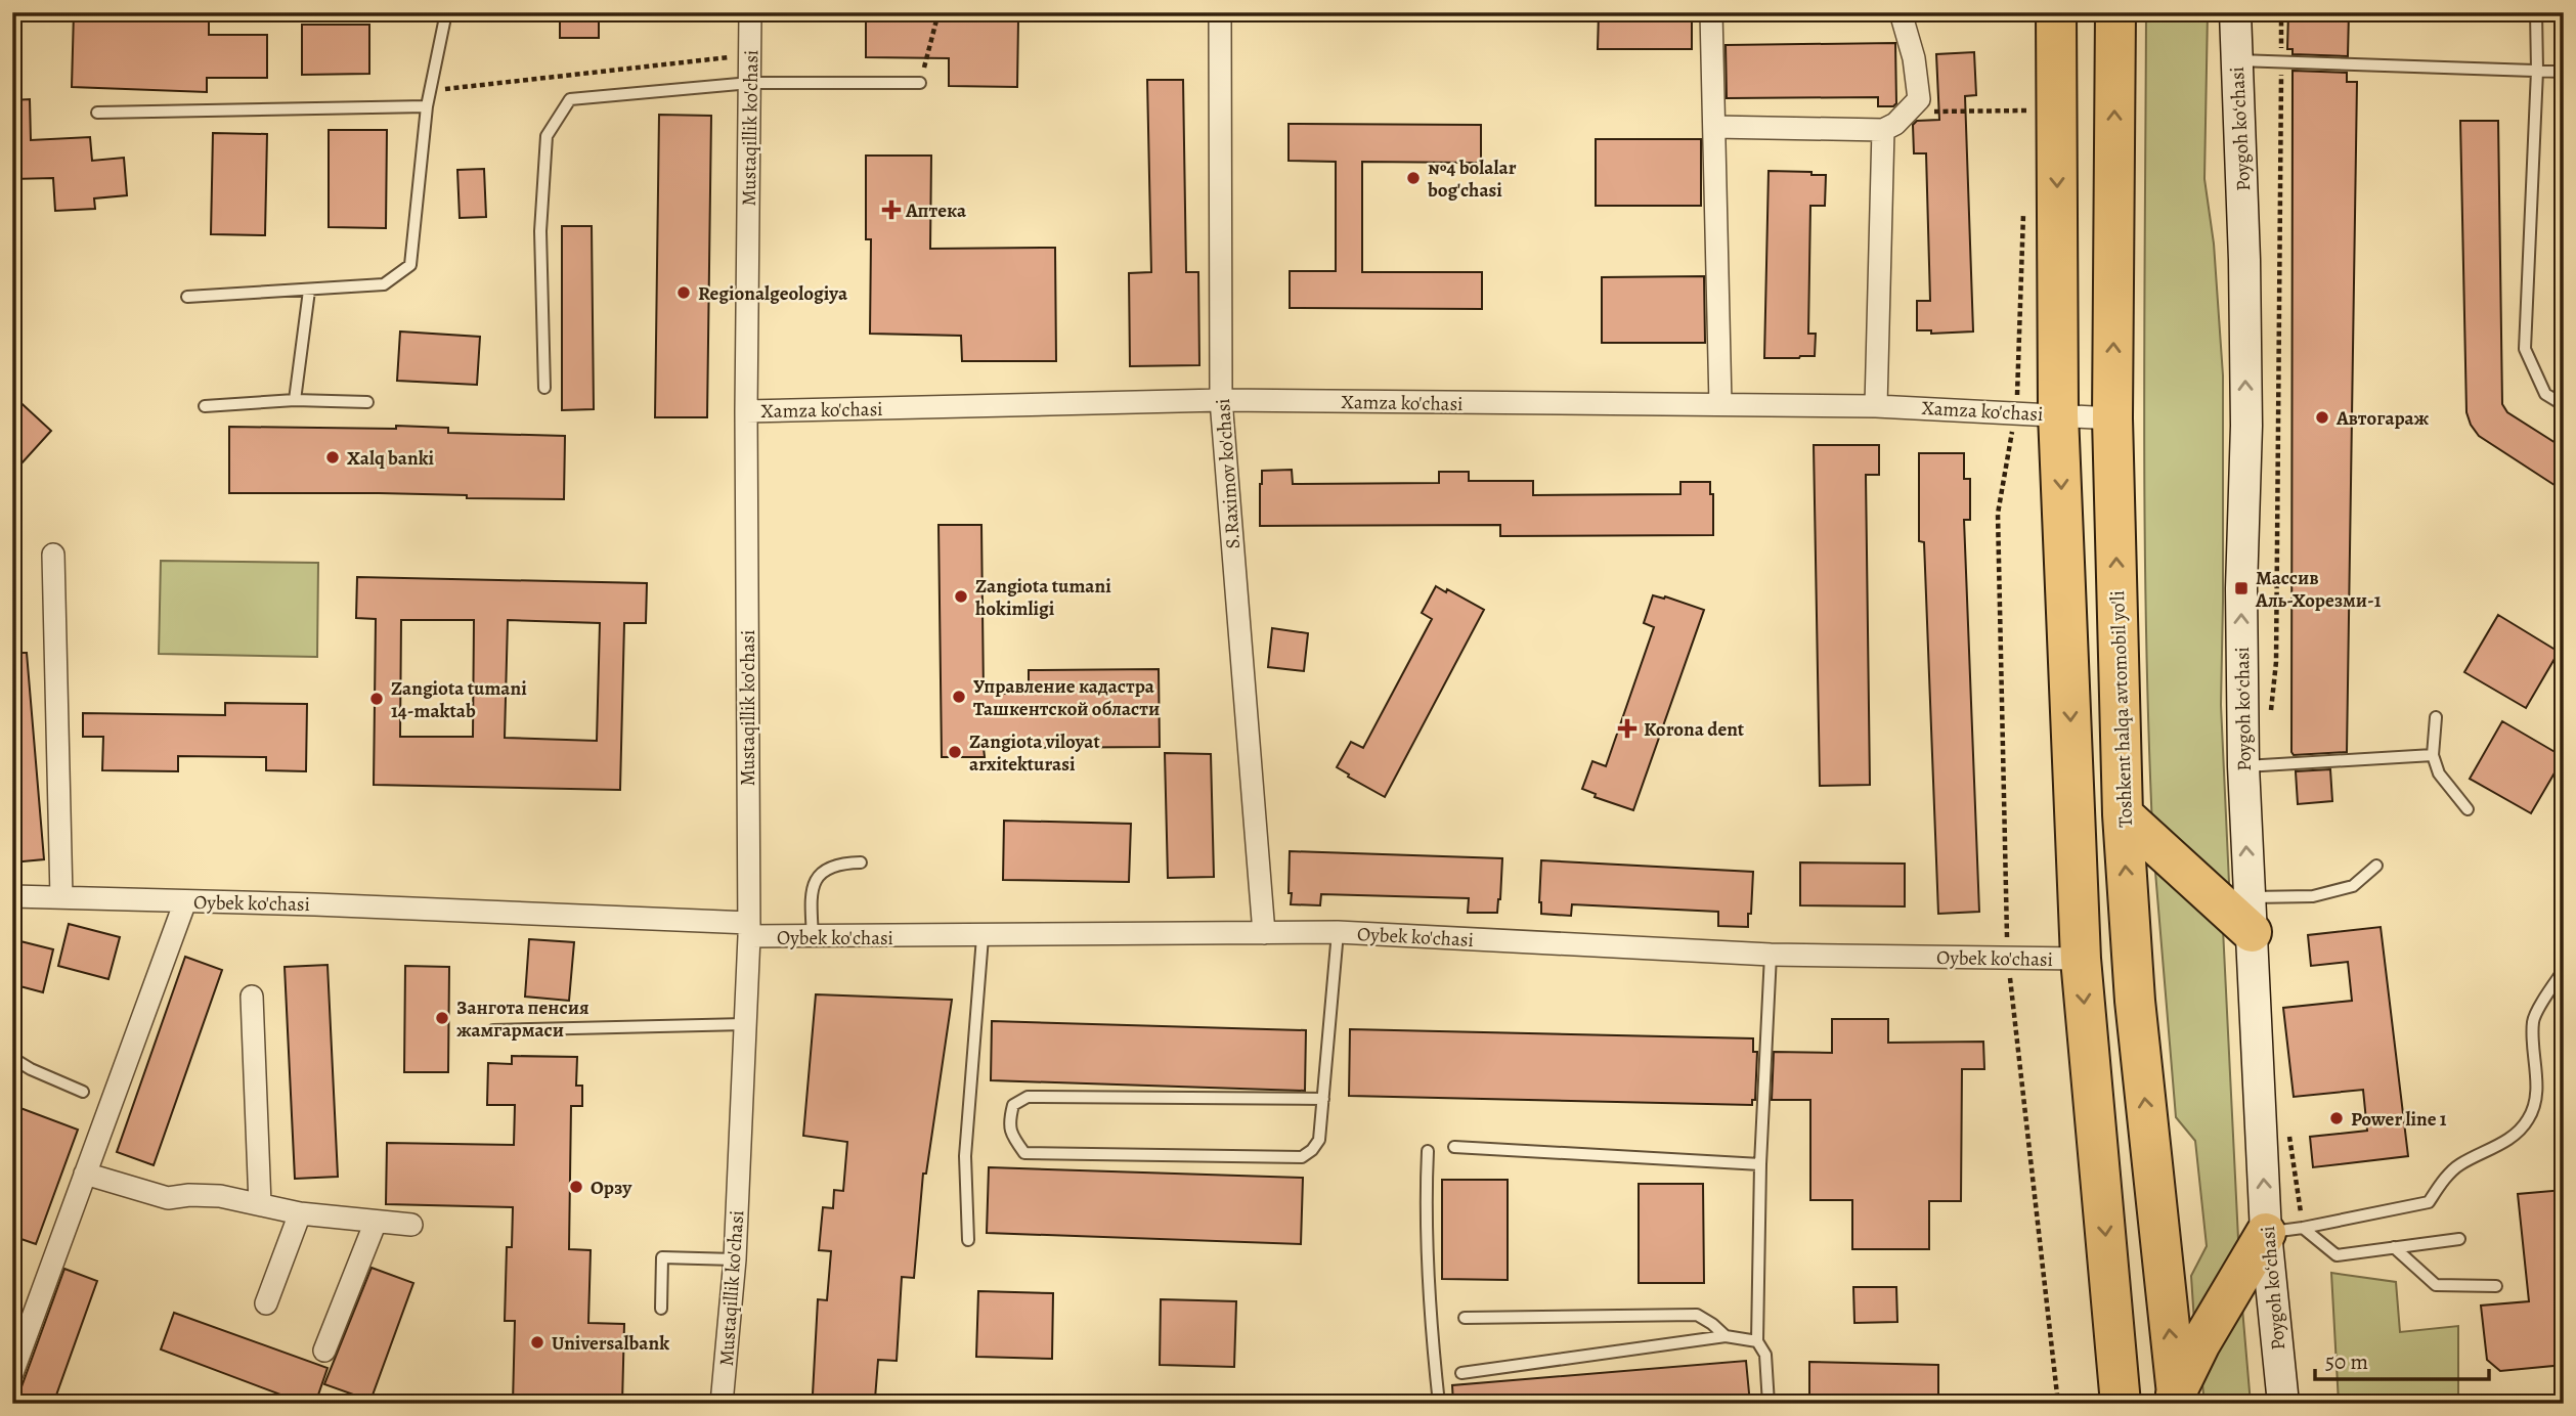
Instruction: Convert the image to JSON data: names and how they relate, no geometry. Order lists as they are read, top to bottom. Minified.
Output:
{"streets":{"highway":["Toshkent halqa avtomobil yo'li"],"street":["Mustaqillik ko'chasi","Poygoh koʻchasi","Xamza ko'chasi","S.Raximov ko'chasi","Oybek ko'chasi"]},"crossings":[["Mustaqillik ko'chasi","Xamza ko'chasi"],["Mustaqillik ko'chasi","Oybek ko'chasi"],["Xamza ko'chasi","S.Raximov ko'chasi"],["Xamza ko'chasi","Toshkent halqa avtomobil yo'li"],["S.Raximov ko'chasi","Oybek ko'chasi"]],"one_way":["Poygoh koʻchasi"],"places":{"other":["№4 bolalar bog'chasi","Regionalgeologiya","Автогараж","Xalq banki","Zangiota tumani hokimligi","Управление кадастра Ташкентской области","Zangiota tumani 14-maktab","Zangiota viloyat arxitekturasi","Зангота пенсия жамгармаси","Power line 1","Орзу","Universalbank"],"health":["Аптека","Korona dent"],"transit":["Массив Аль-Хорезми-1"]},"scale_bar":"50 m"}
